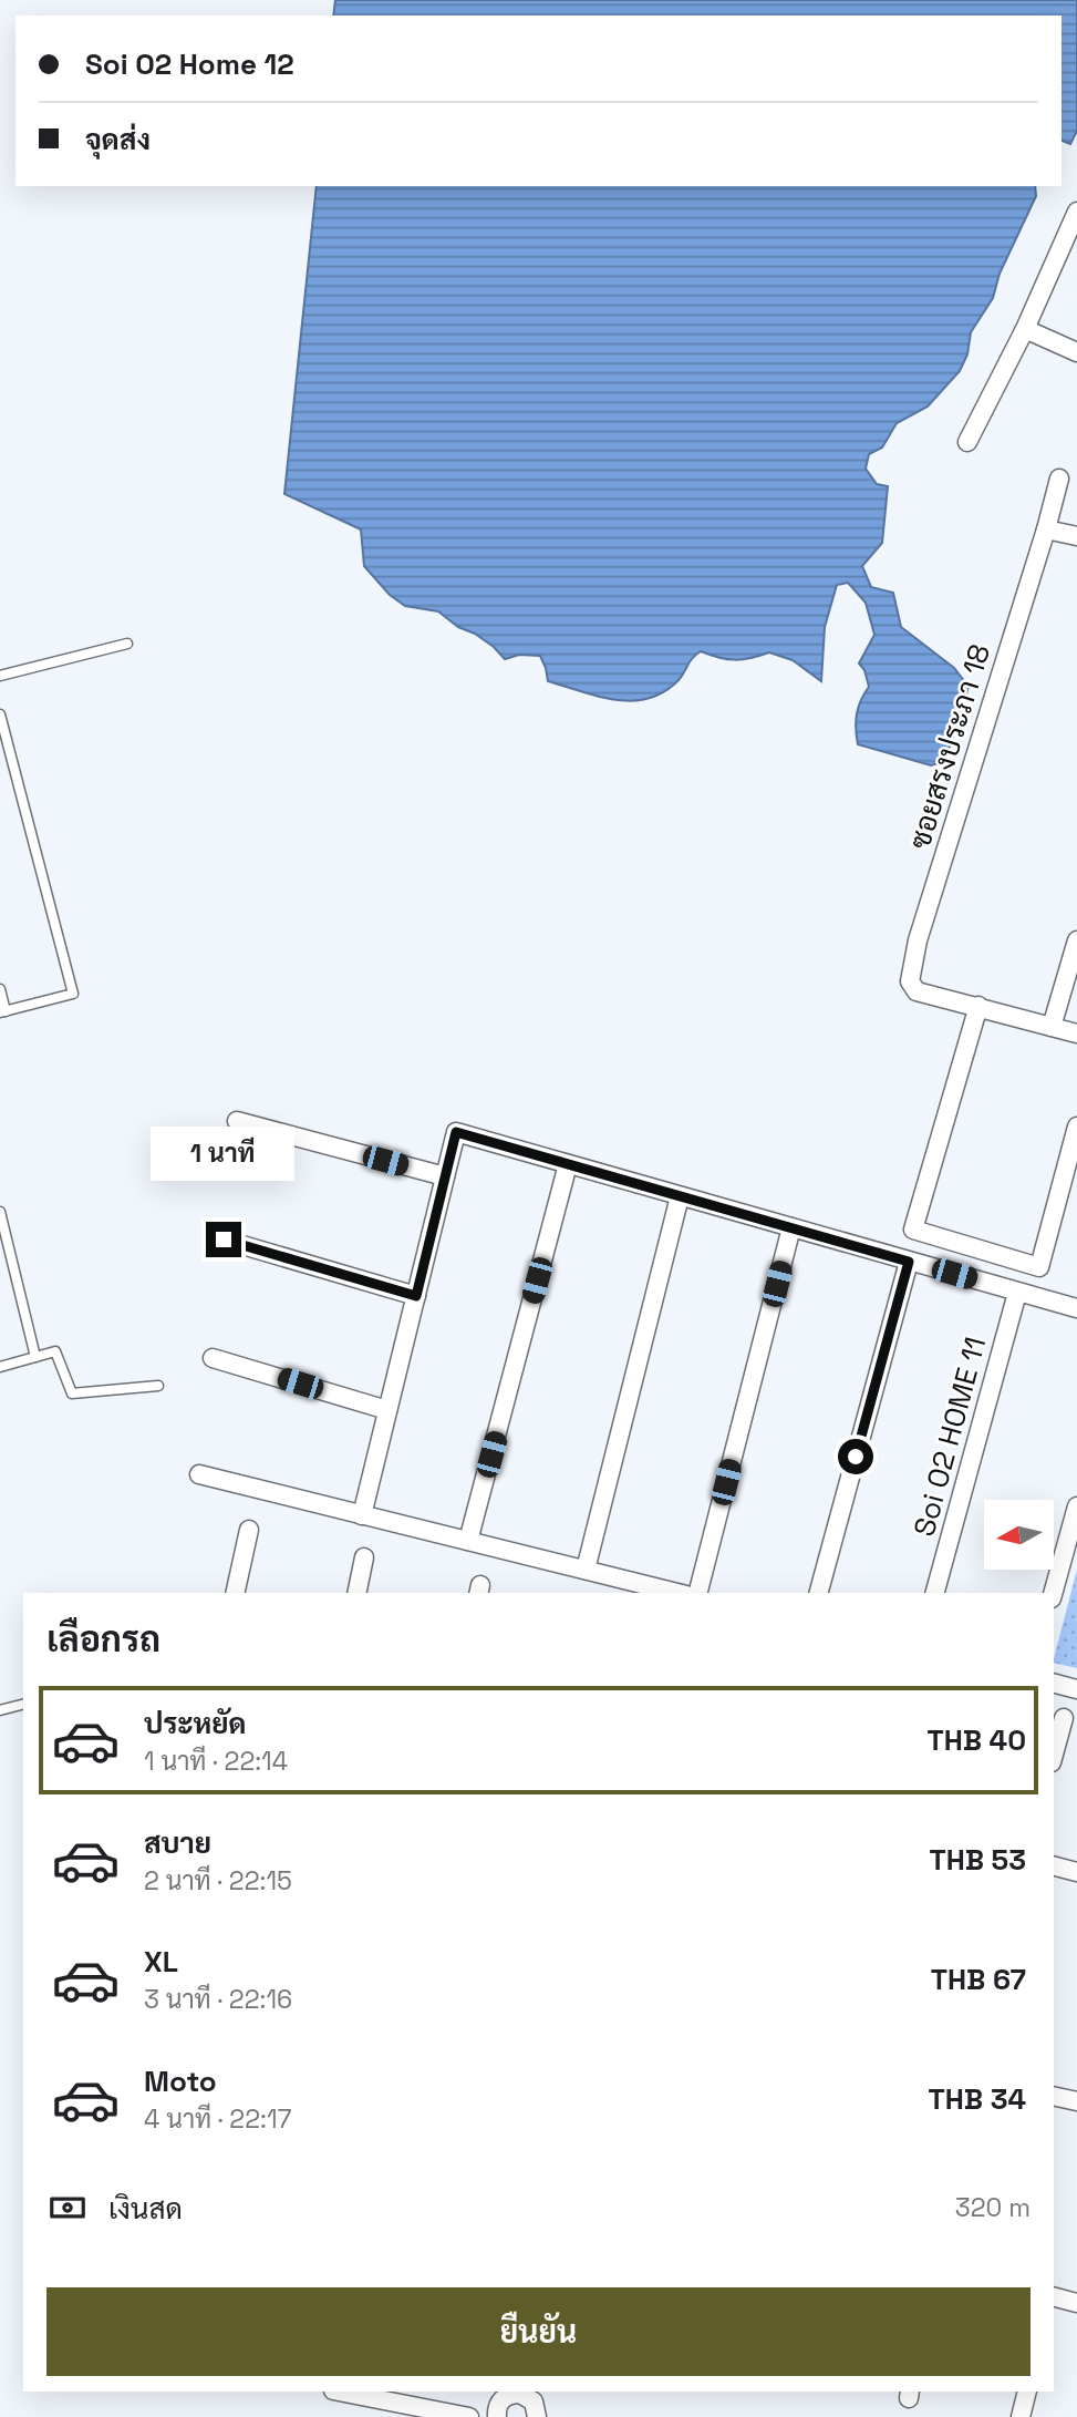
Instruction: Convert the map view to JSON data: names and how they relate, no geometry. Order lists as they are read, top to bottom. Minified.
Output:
{"streets":{"street":["ซอยสรงประภา 18","Soi O2 HOME 11"]},"north":"left","page":{"banner":["Soi O2 Home 12","จุดส่ง"],"bubble":"1 นาที","heading":"เลือกรถ","list":[{"name":"ประหยัด","note":"1 นาที · 22:14","value":"THB 40"},{"name":"สบาย","note":"2 นาที · 22:15","value":"THB 53"},{"name":"XL","note":"3 นาที · 22:16","value":"THB 67"},{"name":"Moto","note":"4 นาที · 22:17","value":"THB 34"}],"pay":["เงินสด","320 m"],"buttons":"ยืนยัน"}}
